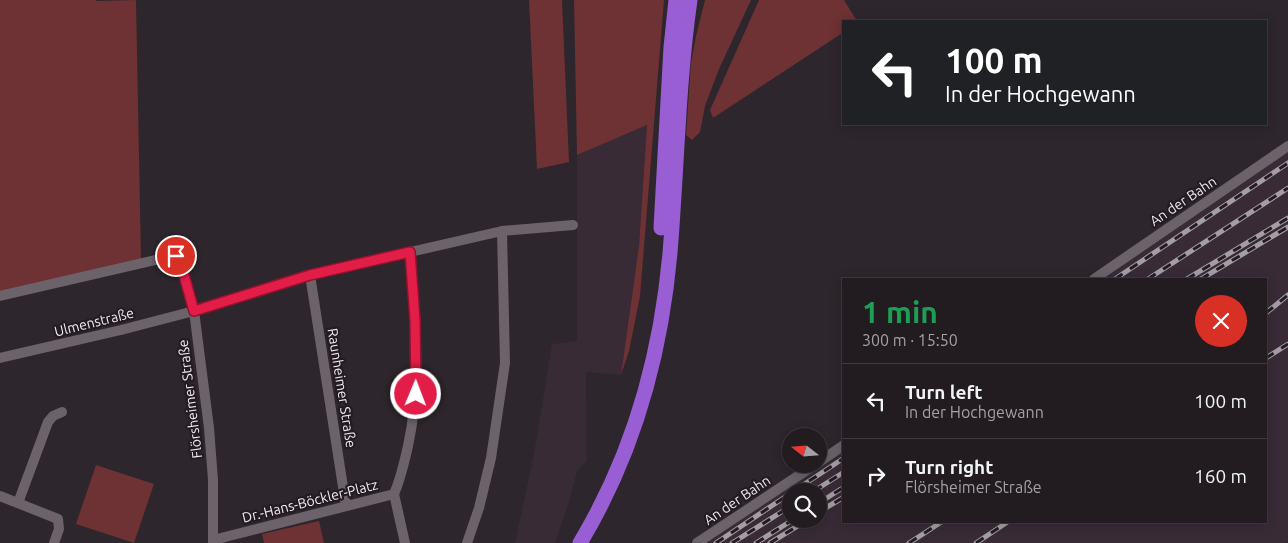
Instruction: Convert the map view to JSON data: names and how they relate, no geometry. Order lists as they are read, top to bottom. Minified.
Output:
{"streets":{"street":["An der Bahn","Ulmenstraße","Raunheimer Straße","Flörsheimer Straße","Dr.-Hans-Böckler-Platz"]},"crossings":[["Ulmenstraße","Raunheimer Straße"],["Ulmenstraße","Flörsheimer Straße"],["Raunheimer Straße","Dr.-Hans-Böckler-Platz"],["Flörsheimer Straße","Dr.-Hans-Böckler-Platz"]],"north":"left","page":{"turn":["100 m","In der Hochgewann"],"heading":["1 min","300 m · 15:50"],"list":[{"name":"Turn left","note":"In der Hochgewann","value":"100 m"},{"name":"Turn right","note":"Flörsheimer Straße","value":"160 m"}]}}
